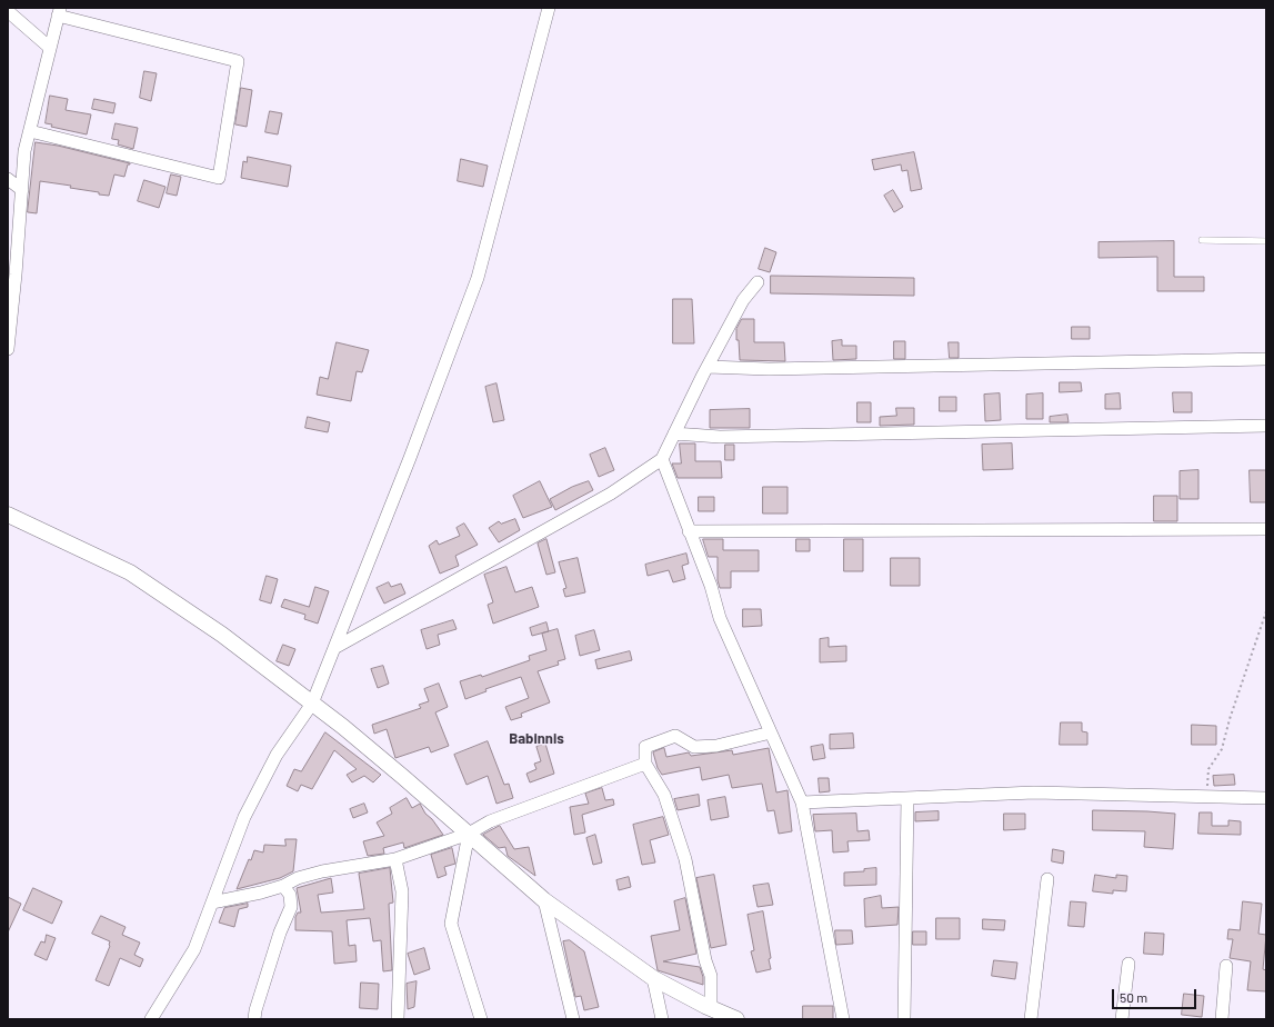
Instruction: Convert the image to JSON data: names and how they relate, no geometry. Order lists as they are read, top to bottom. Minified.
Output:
{"districts":["Babinnis"],"scale_bar":"50 m"}
